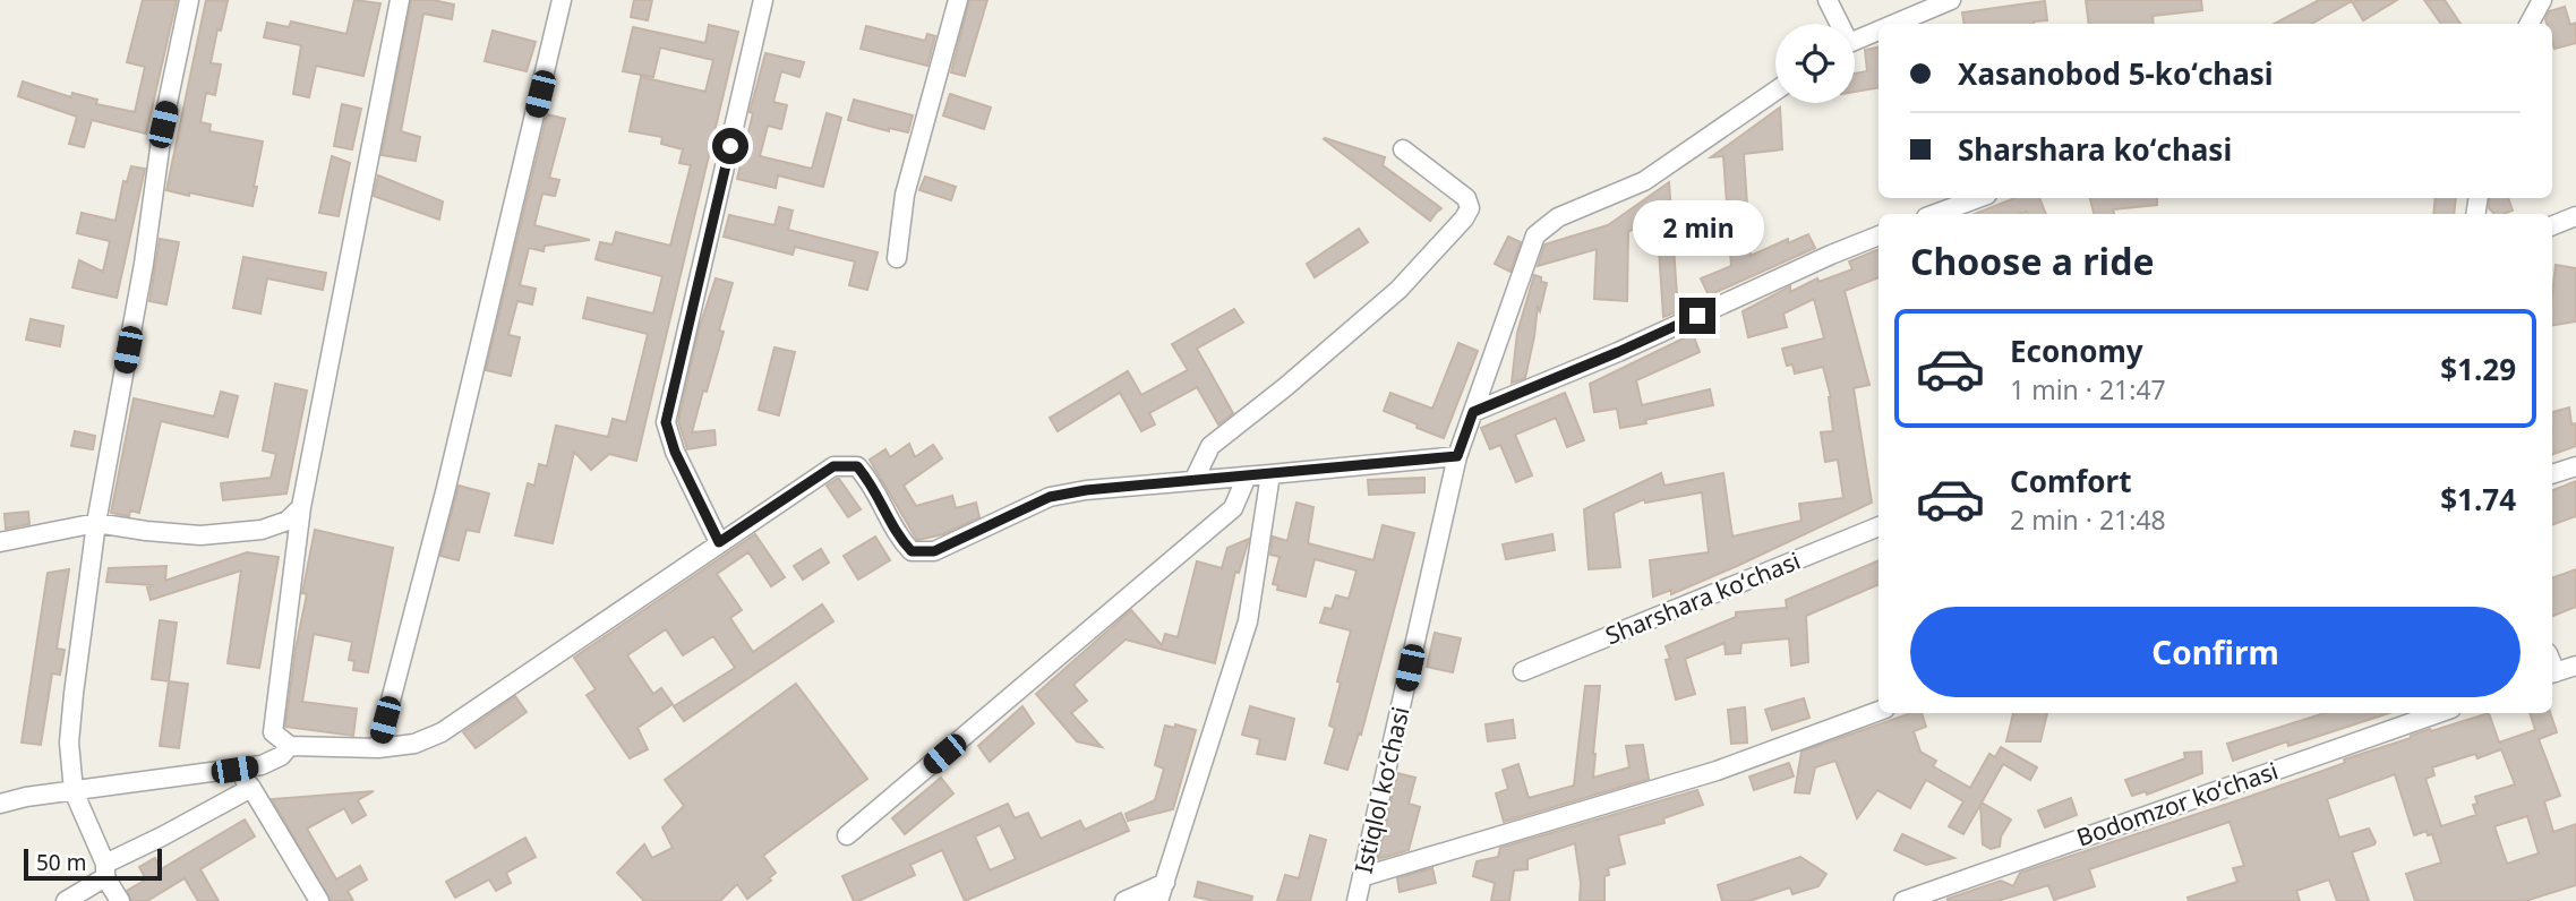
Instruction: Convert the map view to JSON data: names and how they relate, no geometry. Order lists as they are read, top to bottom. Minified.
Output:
{"streets":{"street":["Sharshara koʻchasi","Istiqlol koʻchasi","Bodomzor koʻchasi"]},"scale_bar":"50 m","page":{"banner":["Xasanobod 5-koʻchasi","Sharshara koʻchasi"],"bubble":"2 min","heading":"Choose a ride","list":[{"name":"Economy","note":"1 min · 21:47","value":"$1.29"},{"name":"Comfort","note":"2 min · 21:48","value":"$1.74"}],"buttons":"Confirm","scale":"50 m"}}
